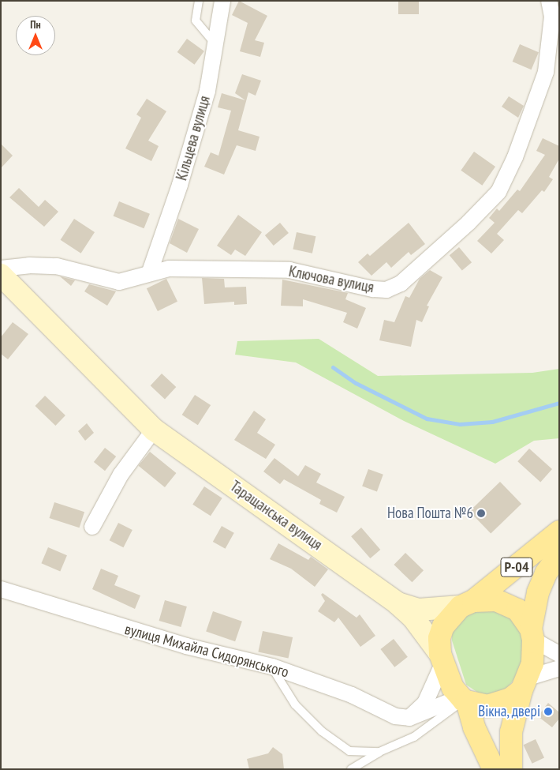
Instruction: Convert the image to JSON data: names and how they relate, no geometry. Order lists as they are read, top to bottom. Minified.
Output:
{"streets":{"main road":["Таращанська вулиця","Р-04"],"street":["Кільцева вулиця","Ключова вулиця","вулиця Михайла Сидорянського"]},"crossings":[["Кільцева вулиця","Ключова вулиця"],["Таращанська вулиця","Р-04"]],"places":["Нова Пошта №6","Вікна, двері"],"north":"top"}
